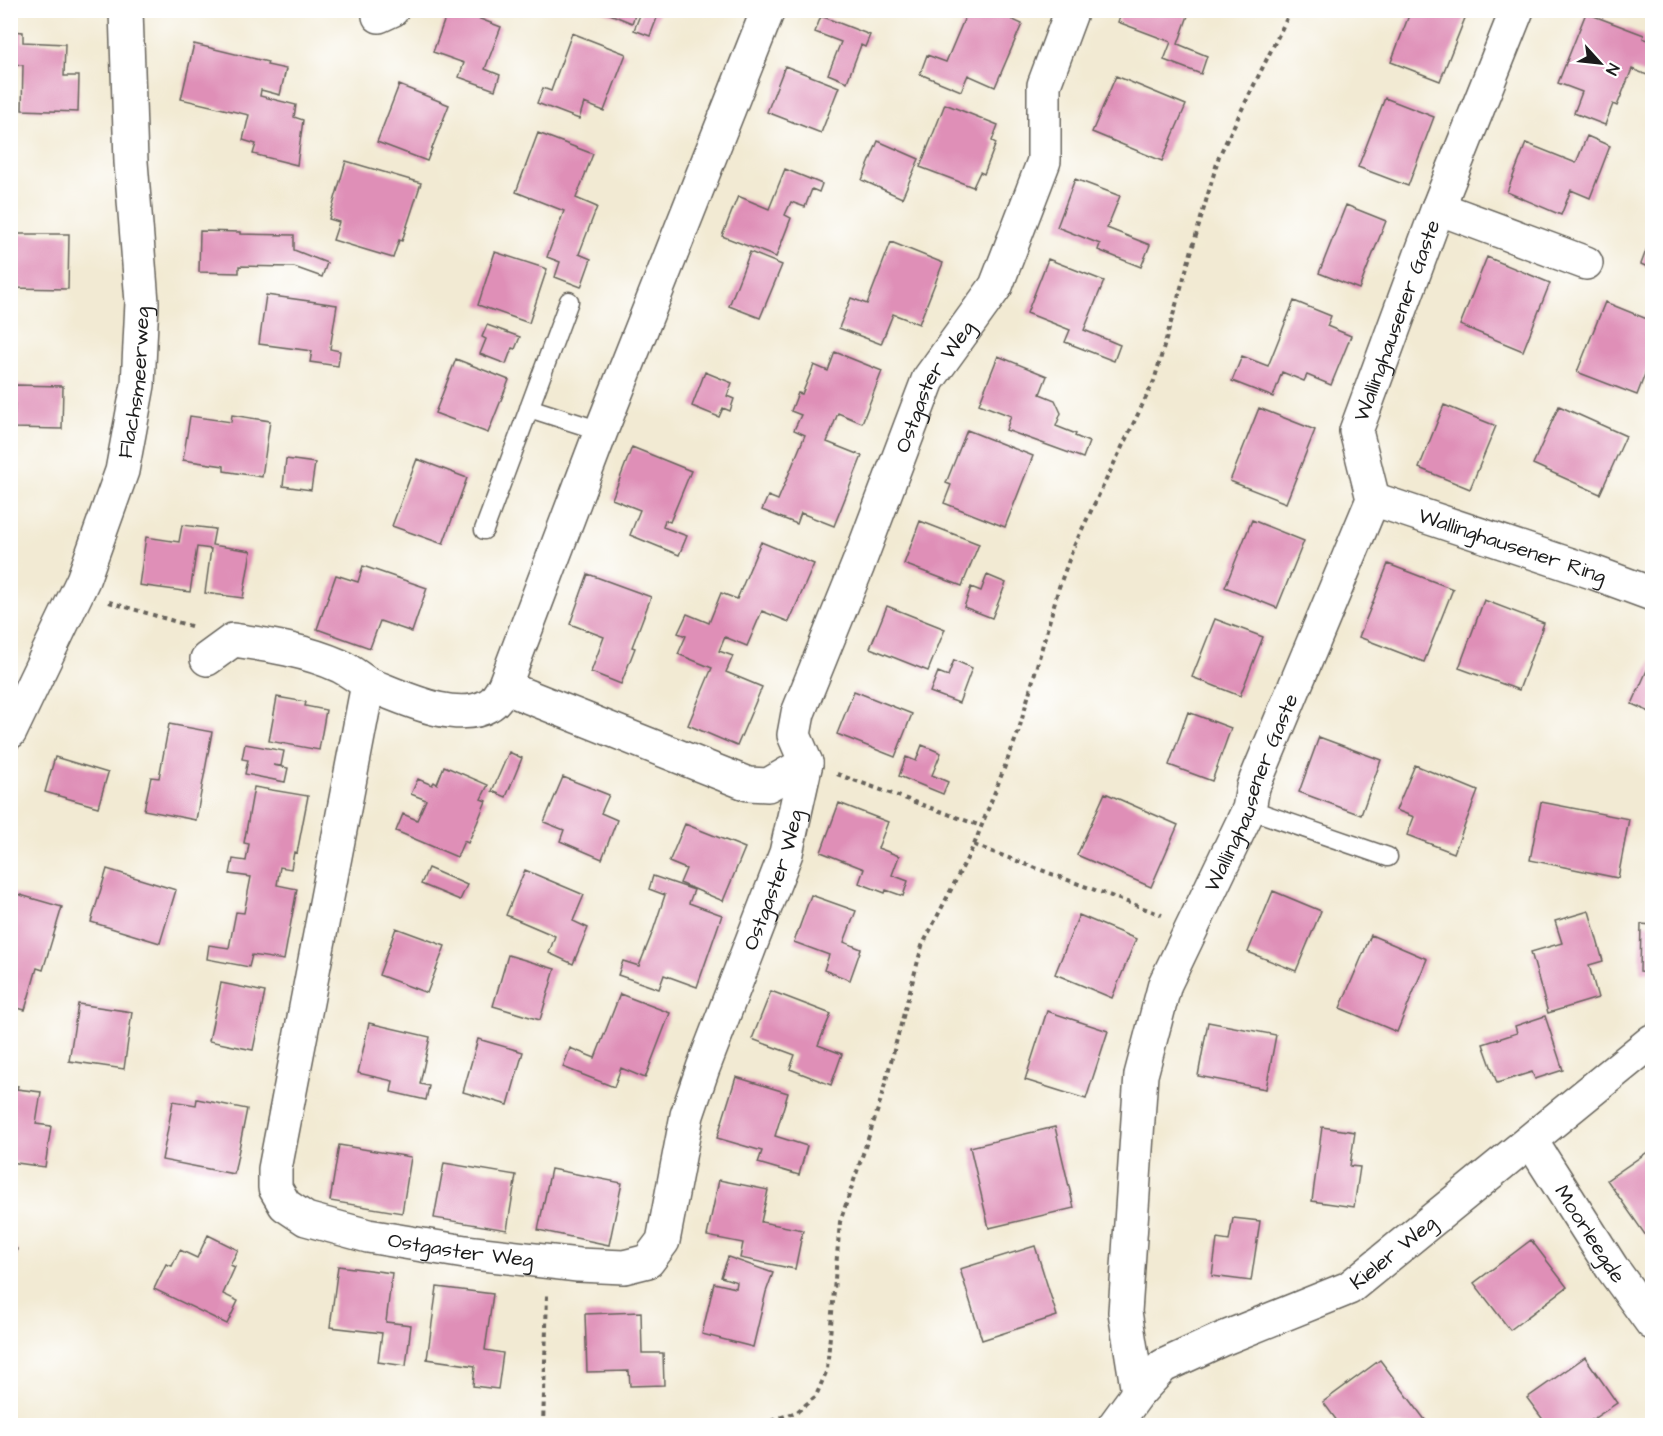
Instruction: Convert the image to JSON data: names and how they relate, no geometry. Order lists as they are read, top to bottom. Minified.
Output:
{"streets":{"street":["Wallinghausener Gaste","Flachsmeerweg","Ostgaster Weg","Wallinghausener Ring","Moorleegde","Kieler Weg"]},"crossings":[["Wallinghausener Gaste","Wallinghausener Ring"],["Wallinghausener Gaste","Kieler Weg"],["Moorleegde","Kieler Weg"]],"north":"bottom right"}
